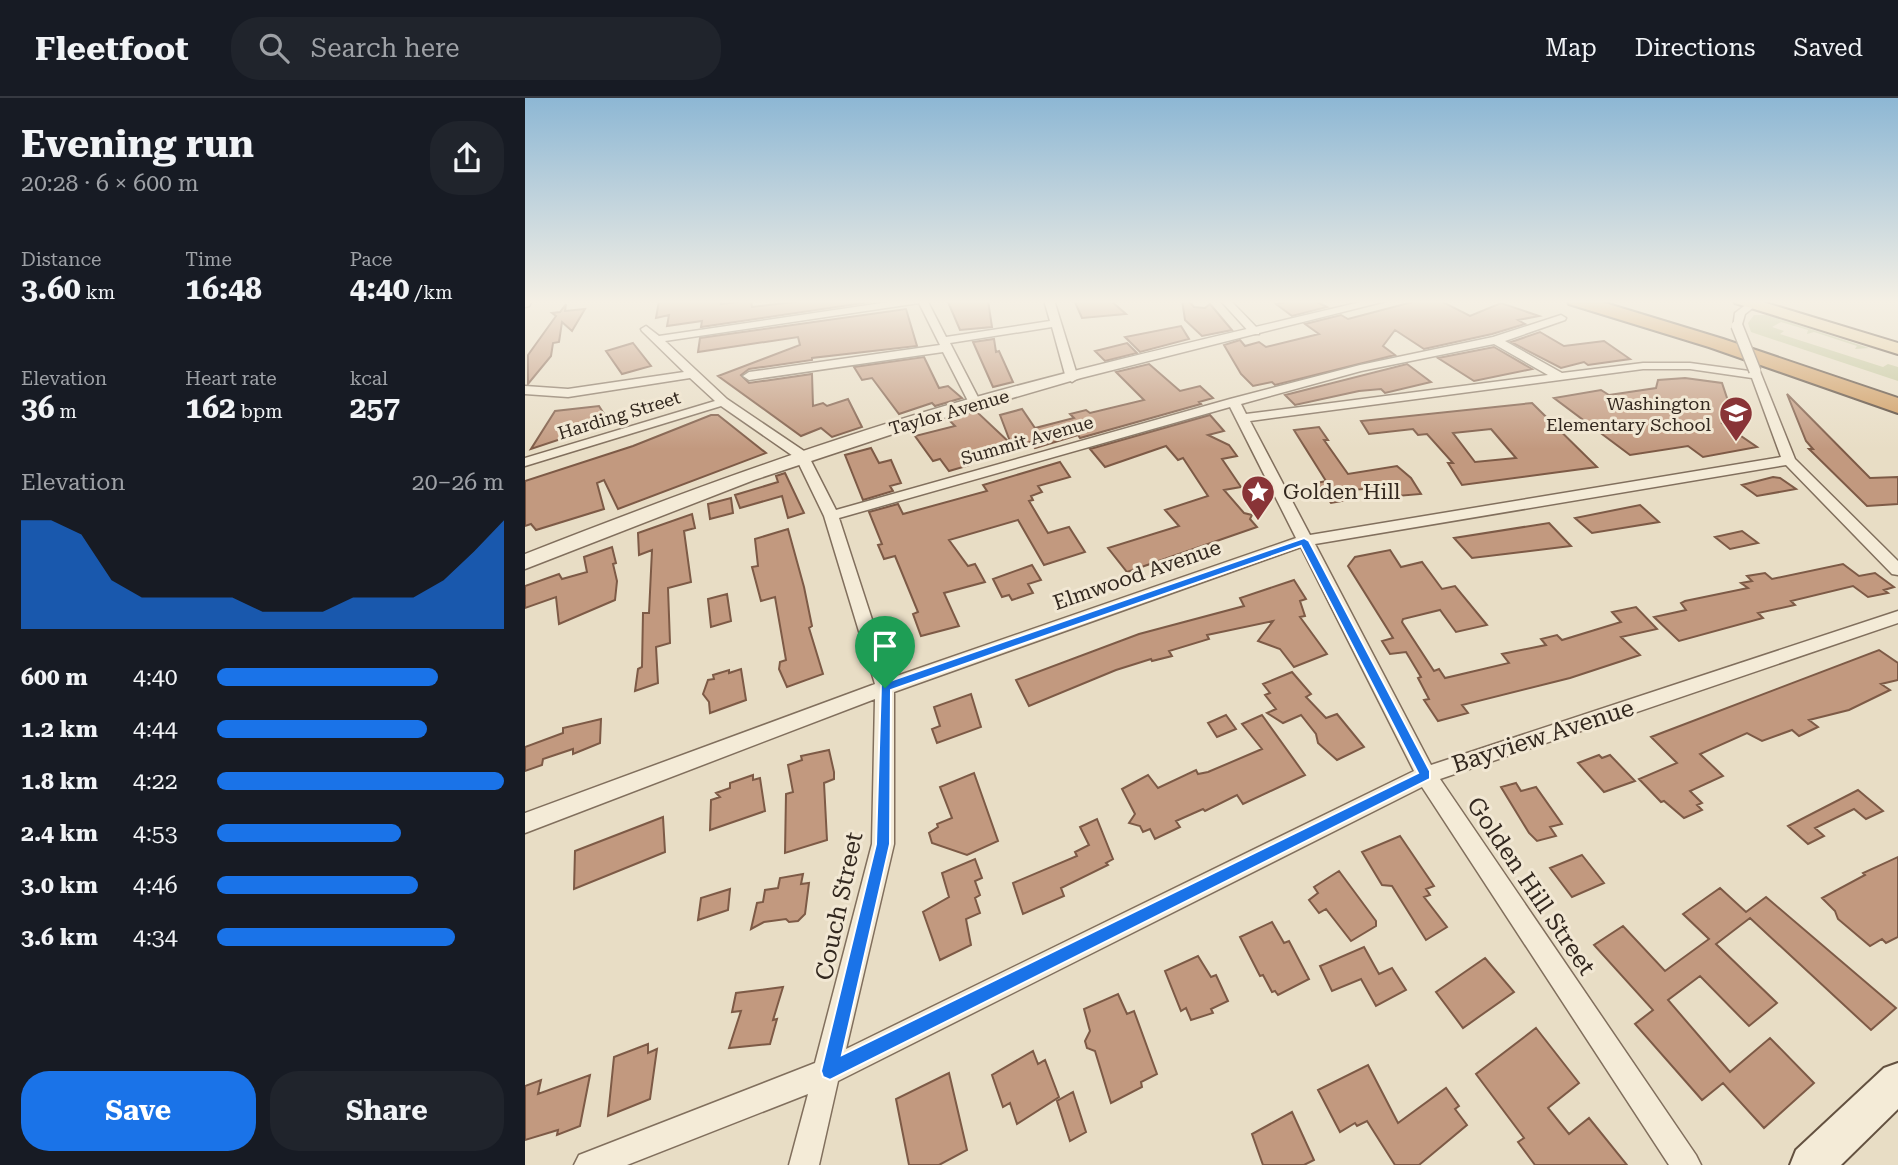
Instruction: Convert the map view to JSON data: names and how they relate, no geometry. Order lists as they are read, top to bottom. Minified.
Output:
{"streets":{"street":["Taylor Avenue","Harding Street","Summit Avenue","Elmwood Avenue","Bayview Avenue","Golden Hill Street","Couch Street"]},"crossings":[["Taylor Avenue","Couch Street"],["Summit Avenue","Golden Hill Street"],["Summit Avenue","Couch Street"],["Elmwood Avenue","Golden Hill Street"],["Elmwood Avenue","Couch Street"],["Bayview Avenue","Golden Hill Street"],["Bayview Avenue","Couch Street"]],"places":{"school or university":["Washington Elementary School"],"place":["Golden Hill"]},"page":{"header":"Fleetfoot","search":"Search here","nav":["Map","Directions","Saved"],"heading":["Evening run","20:28 · 6 × 600 m"],"stats":[["Distance","3.60 km"],["Time","16:48"],["Pace","4:40 /km"],["Elevation","36 m"],["Heart rate","162 bpm"],["kcal","257"]],"chart":["Elevation","20–26 m"],"list":[{"name":"600 m","note":"4:40"},{"name":"1.2 km","note":"4:44"},{"name":"1.8 km","note":"4:22"},{"name":"2.4 km","note":"4:53"},{"name":"3.0 km","note":"4:46"},{"name":"3.6 km","note":"4:34"}],"buttons":["Save","Share"]}}
